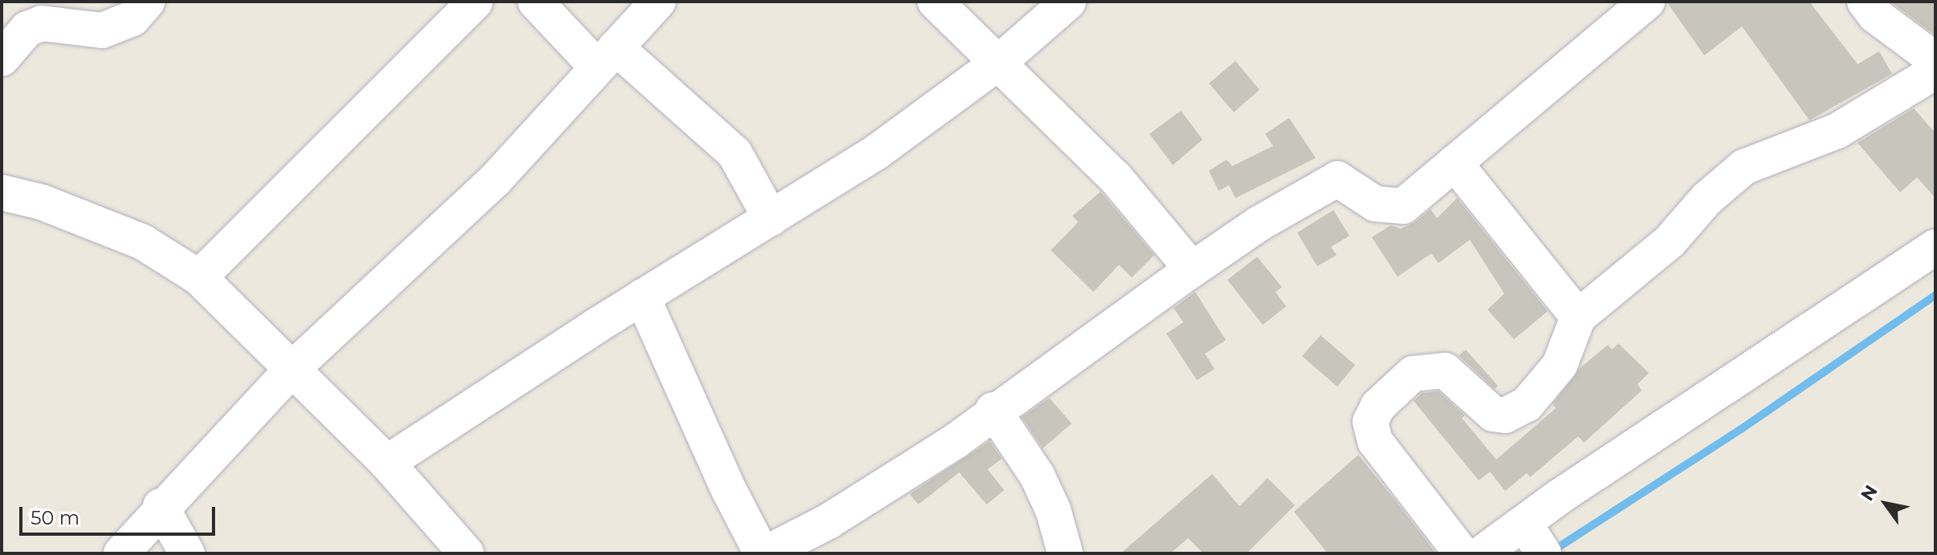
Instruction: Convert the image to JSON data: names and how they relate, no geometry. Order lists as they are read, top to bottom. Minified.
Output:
{"scale_bar":"50 m","north":"top left"}
